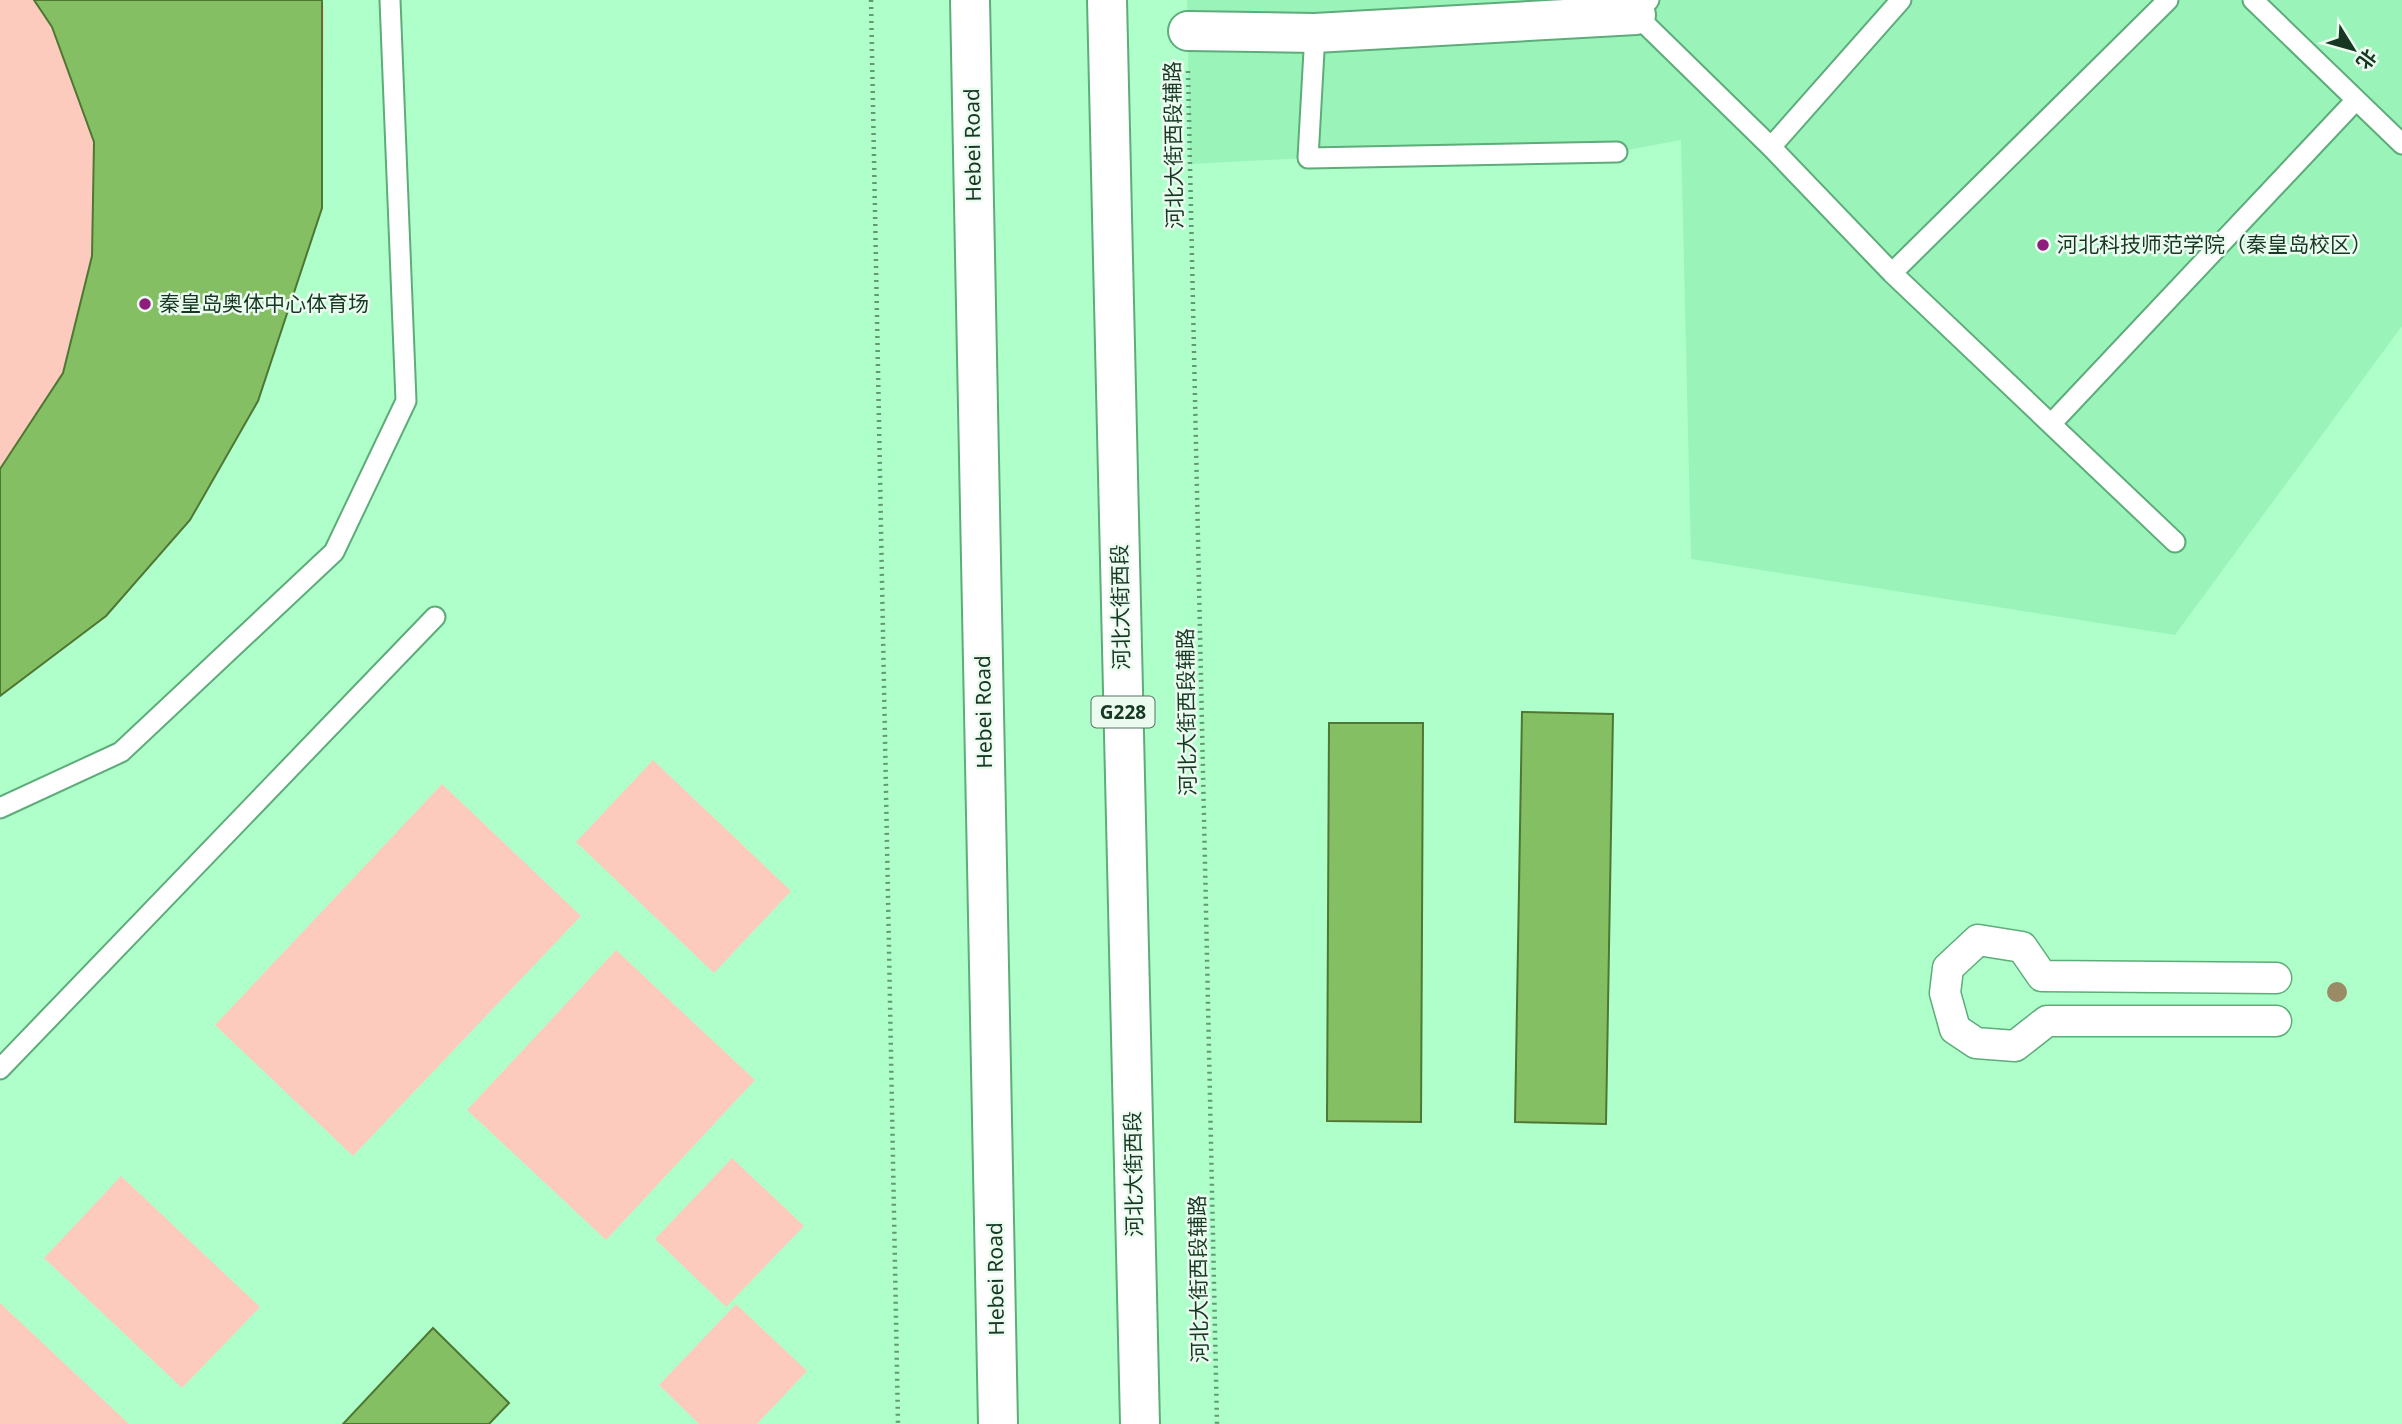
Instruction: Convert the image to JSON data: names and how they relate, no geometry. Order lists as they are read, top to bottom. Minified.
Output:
{"streets":{"main road":["Hebei Road","河北大街西段","G228"],"path":["河北大街西段辅路"]},"places":["河北科技师范学院（秦皇岛校区）","秦皇岛奥体中心体育场"],"north":"bottom right"}
